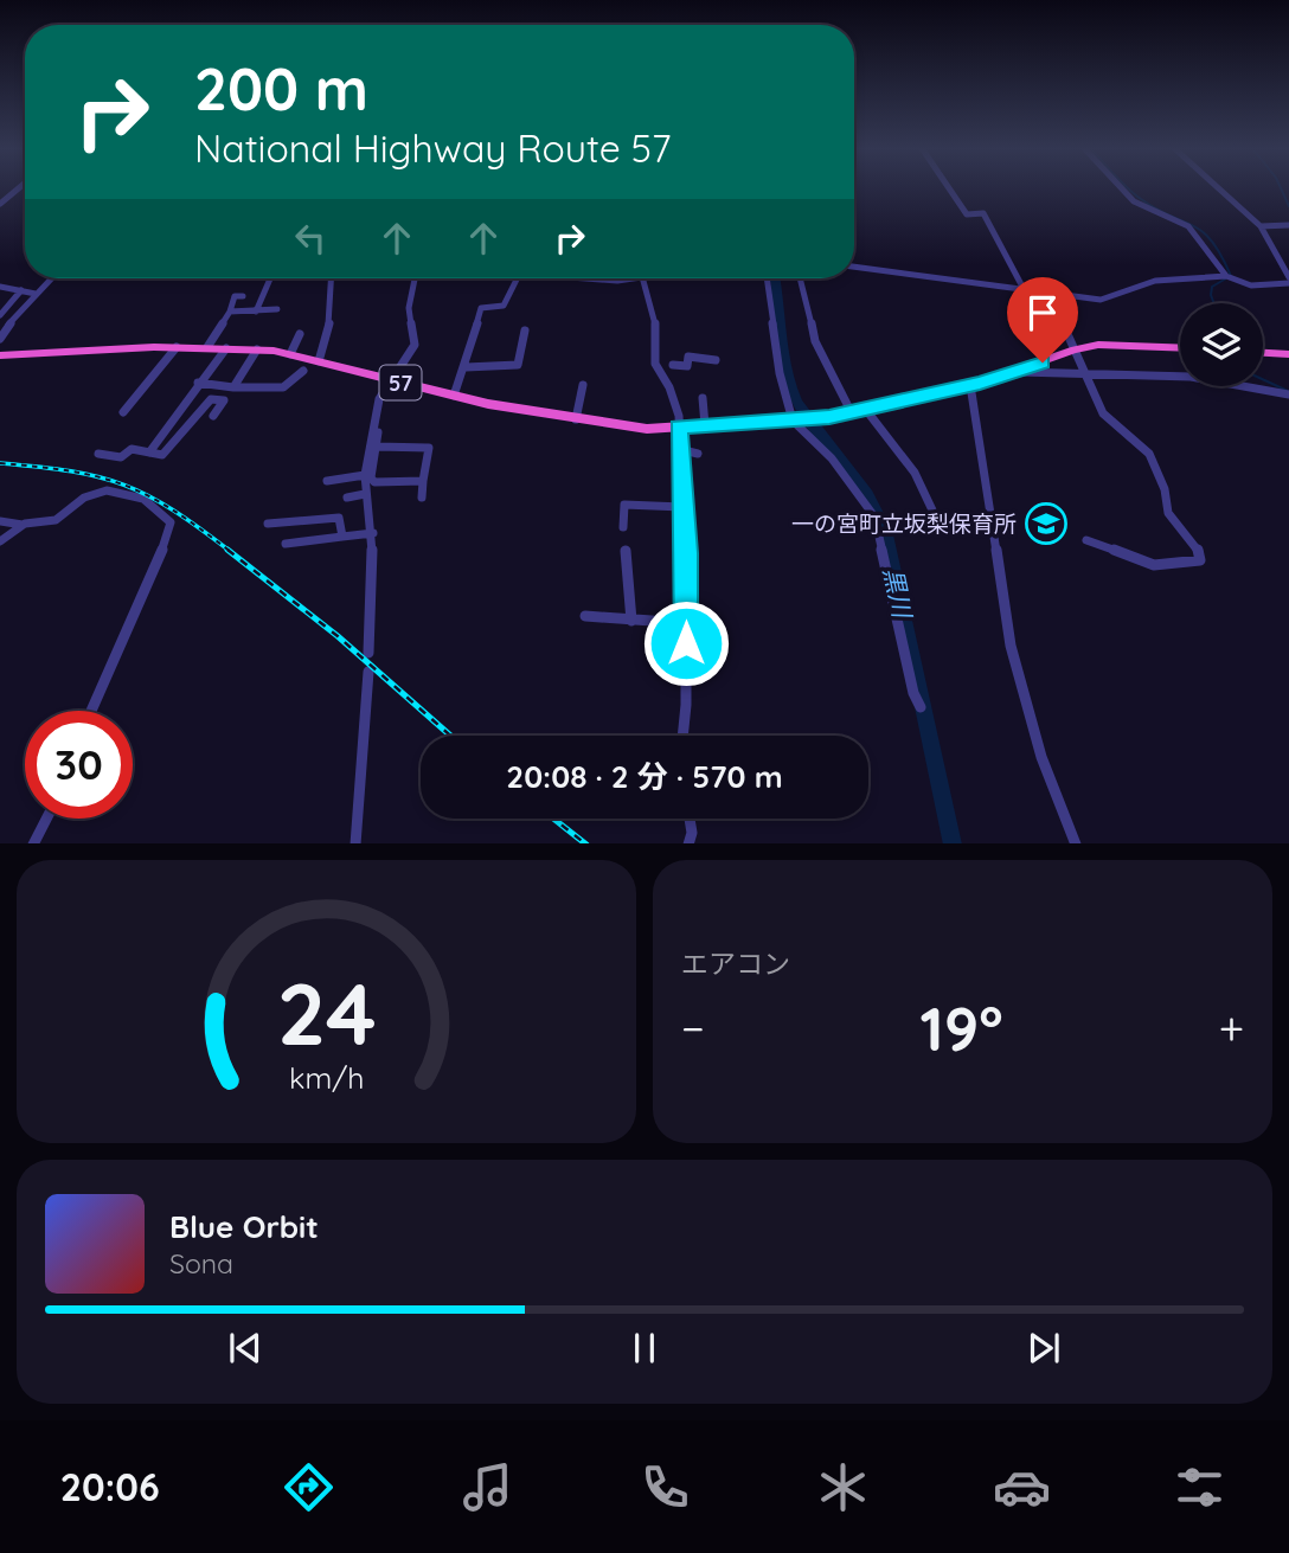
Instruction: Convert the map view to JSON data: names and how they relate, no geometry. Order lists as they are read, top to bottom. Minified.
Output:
{"streets":{"highway":["57"]},"water":["黒川"],"places":{"school or university":["一の宮町立坂梨保育所"]},"page":{"turn":["200 m","National Highway Route 57"],"limit":"30","trip":"20:08 · 2 分 · 570 m","tile":"エアコン","heat":["−","19°","+"],"song":["Blue Orbit","Sona"],"tabs":"20:06","gauge":["24","km/h"]}}
